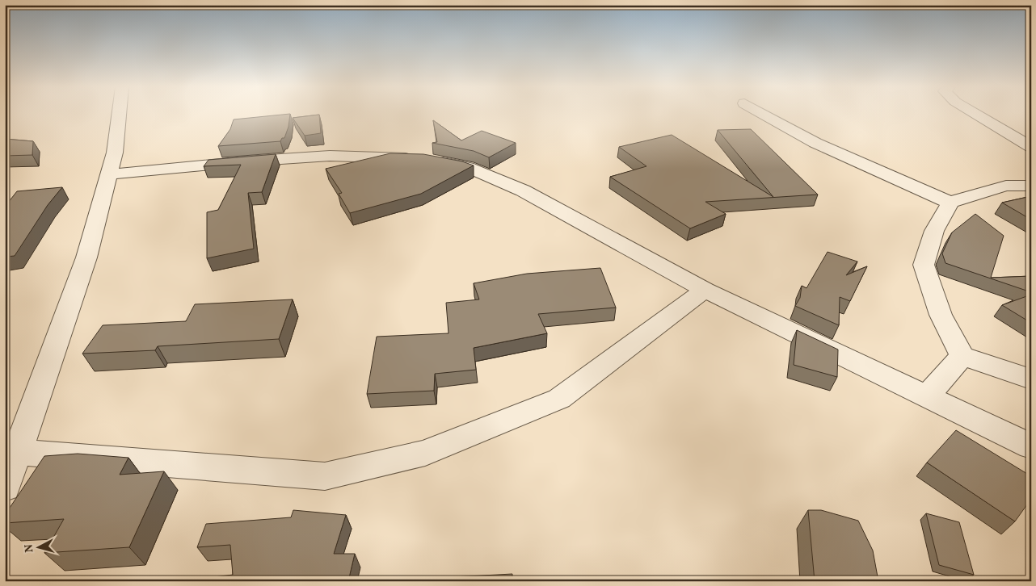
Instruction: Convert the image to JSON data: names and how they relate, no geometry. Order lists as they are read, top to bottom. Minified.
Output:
{"north":"left"}
